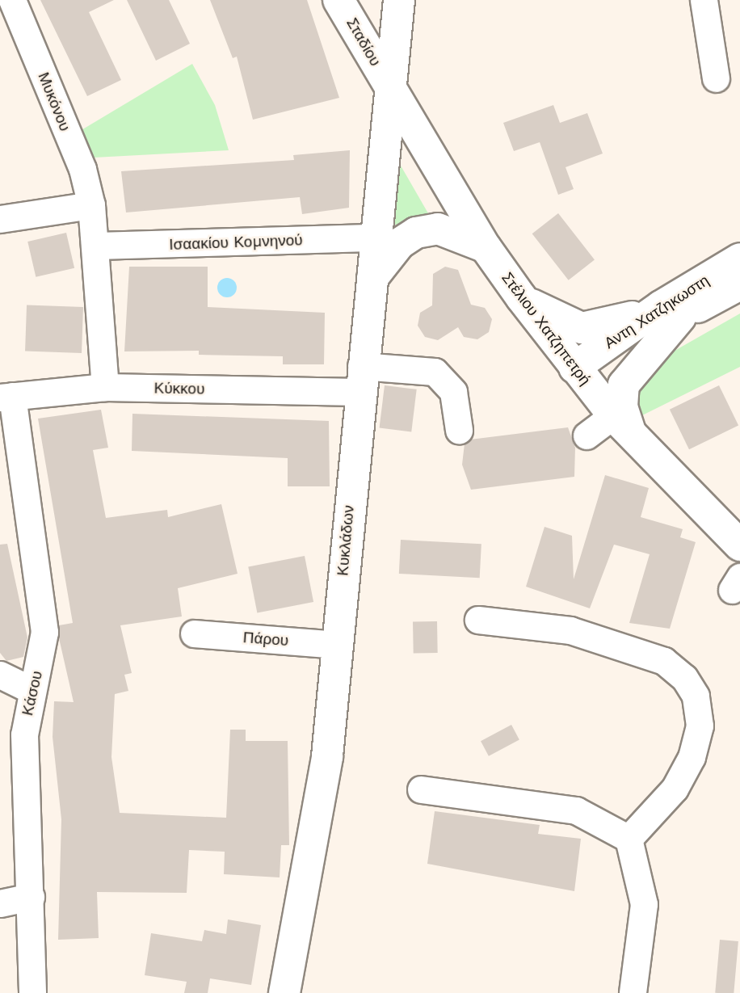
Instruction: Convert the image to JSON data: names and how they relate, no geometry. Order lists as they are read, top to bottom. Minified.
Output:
{"streets":{"main road":["Σταδίου","Αντη Χατζηκωστη","Στέλιου Χατζηπετρή","Κυκλάδων"],"street":["Μυκόνου","Ισαακίου Κομνηνού","Κύκκου","Πάρου","Κάσου"]},"crossings":[["Σταδίου","Στέλιου Χατζηπετρή"],["Σταδίου","Κυκλάδων"],["Ισαακίου Κομνηνού","Κυκλάδων"],["Αντη Χατζηκωστη","Στέλιου Χατζηπετρή"],["Στέλιου Χατζηπετρή","Κυκλάδων"],["Κύκκου","Κυκλάδων"],["Κύκκου","Κάσου"],["Κυκλάδων","Πάρου"]]}
